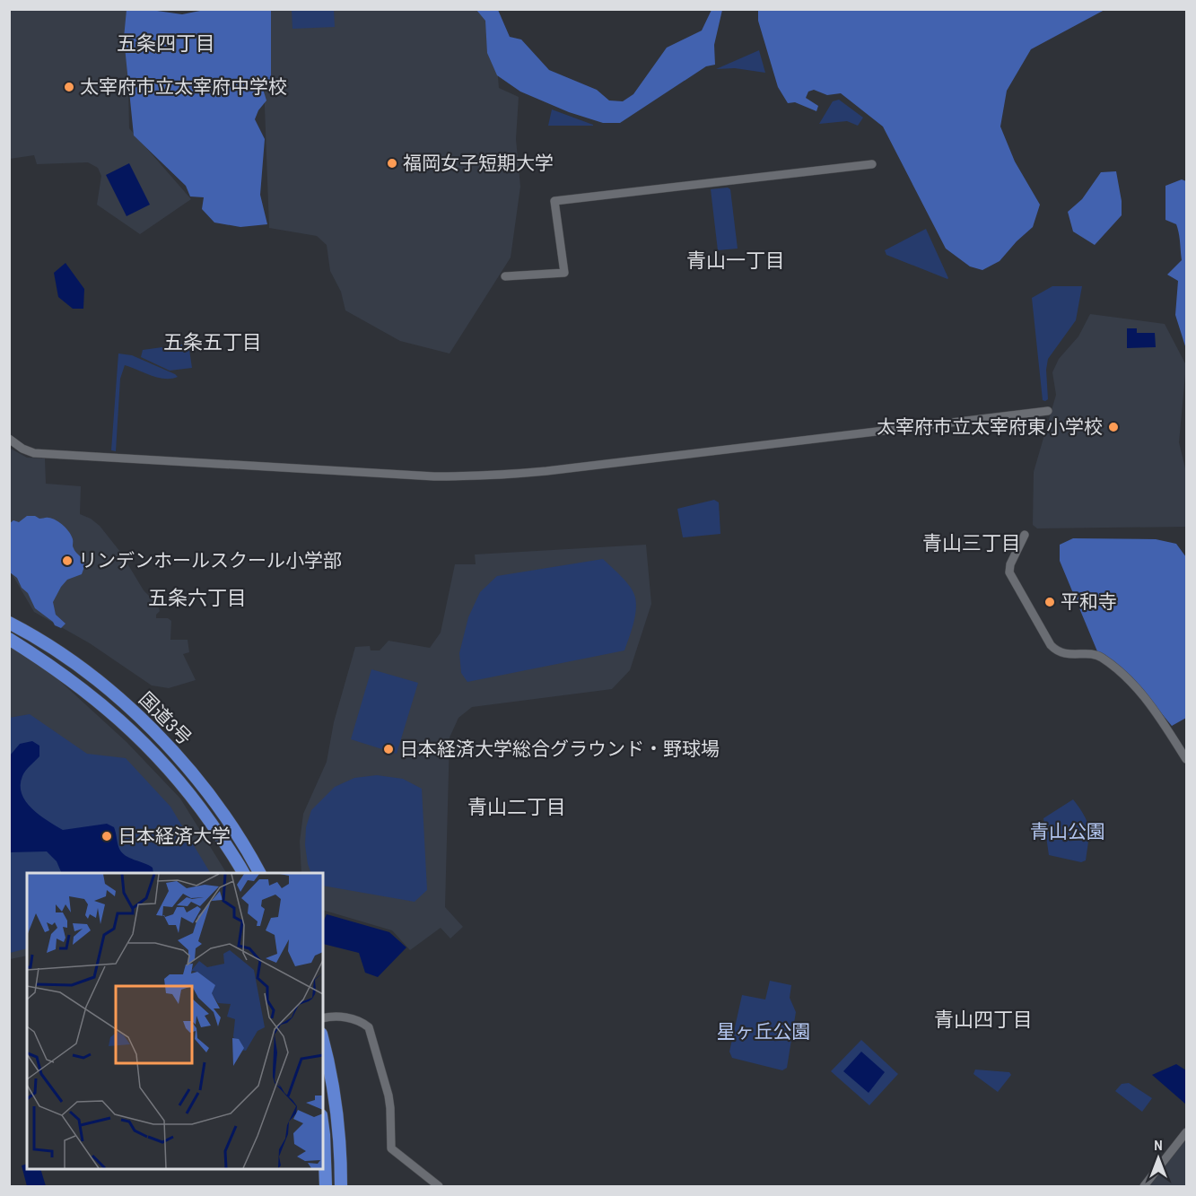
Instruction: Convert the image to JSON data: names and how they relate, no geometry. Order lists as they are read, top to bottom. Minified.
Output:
{"streets":{"highway":["国道3号"]},"districts":["五条四丁目","青山一丁目","五条五丁目","青山三丁目","五条六丁目","青山二丁目","青山四丁目"],"parks":["青山公園","星ヶ丘公園"],"places":["太宰府市立太宰府中学校","福岡女子短期大学","太宰府市立太宰府東小学校","リンデンホールスクール小学部","平和寺","日本経済大学総合グラウンド・野球場","日本経済大学"],"north":"top"}
